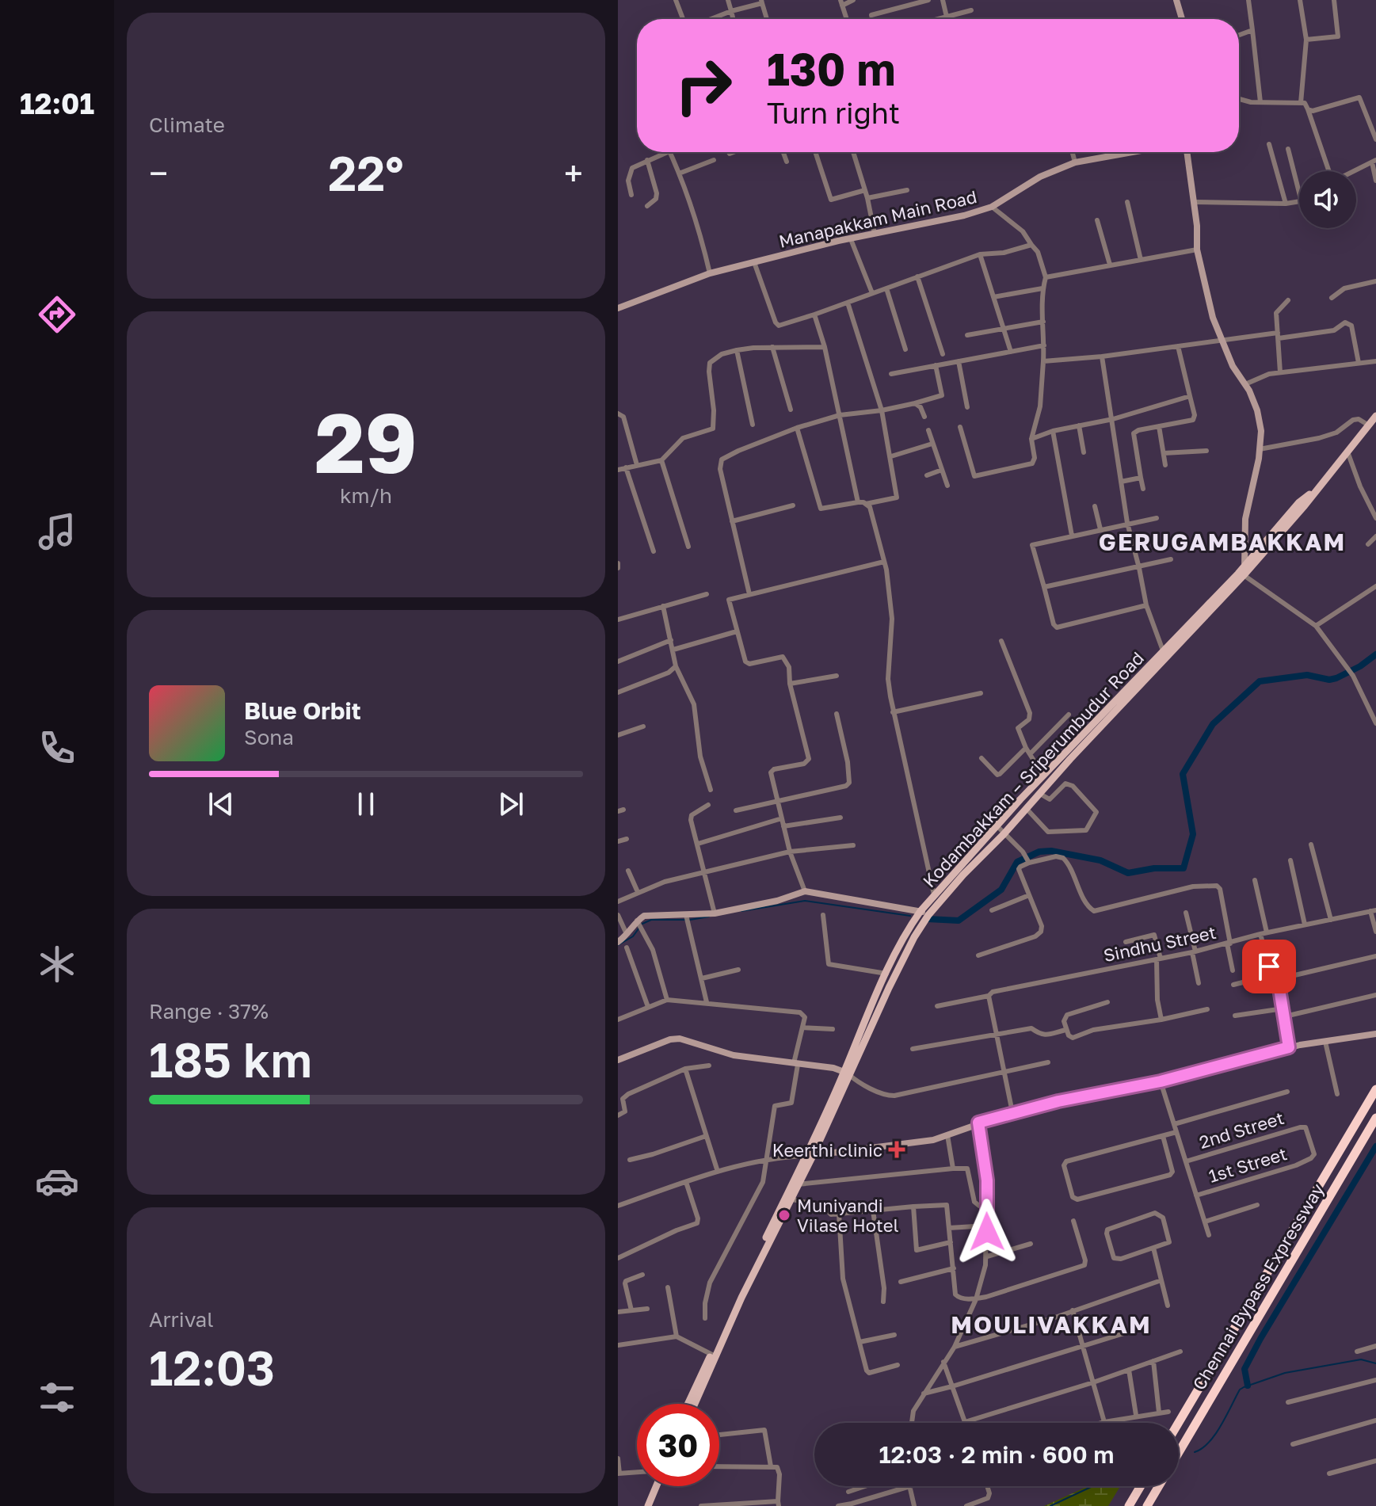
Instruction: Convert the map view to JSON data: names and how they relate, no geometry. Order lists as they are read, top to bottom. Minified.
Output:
{"streets":{"highway":["Chennai Bypass Expressway"],"main road":["Kodambakkam – Sriperumbudur Road"],"street":["Manapakkam Main Road","Sindhu Street","2nd Street","1st Street"]},"crossings":[["2nd Street","1st Street"]],"districts":["GERUGAMBAKKAM","MOULIVAKKAM"],"places":{"health":["Keerthi clinic"],"other":["Muniyandi Vilase Hotel"]},"page":{"tabs":"12:01","tile":["Climate",["29","km/h"],["Range · 37%","185 km"],["Arrival","12:03"]],"turn":["130 m","Turn right"],"heat":["−","22°","+"],"song":["Blue Orbit","Sona"],"limit":"30","trip":"12:03 · 2 min · 600 m"}}
